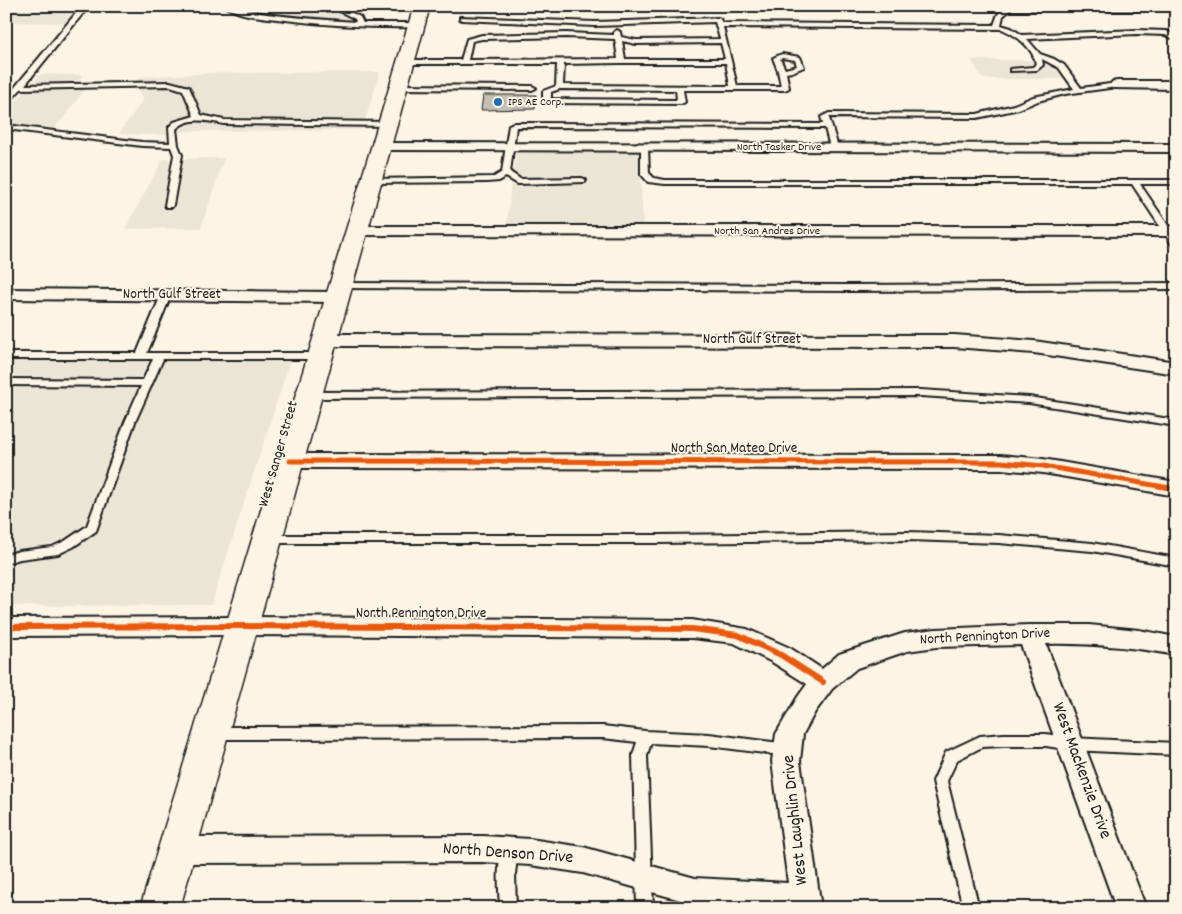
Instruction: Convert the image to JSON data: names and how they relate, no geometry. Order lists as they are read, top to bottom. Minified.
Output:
{"streets":{"main road":["West Sanger Street"],"street":["North Tasker Drive","North San Andres Drive","North Gulf Street","North San Mateo Drive","North Pennington Drive","West Mackenzie Drive","West Laughlin Drive","North Denson Drive"]},"crossings":[["North Tasker Drive","West Sanger Street"],["North San Andres Drive","West Sanger Street"],["North Gulf Street","West Sanger Street"],["North San Mateo Drive","West Sanger Street"],["West Sanger Street","North Pennington Drive"],["West Sanger Street","North Denson Drive"],["North Pennington Drive","West Mackenzie Drive"],["North Pennington Drive","West Laughlin Drive"],["West Laughlin Drive","North Denson Drive"]],"places":["IPS AE Corp."]}
